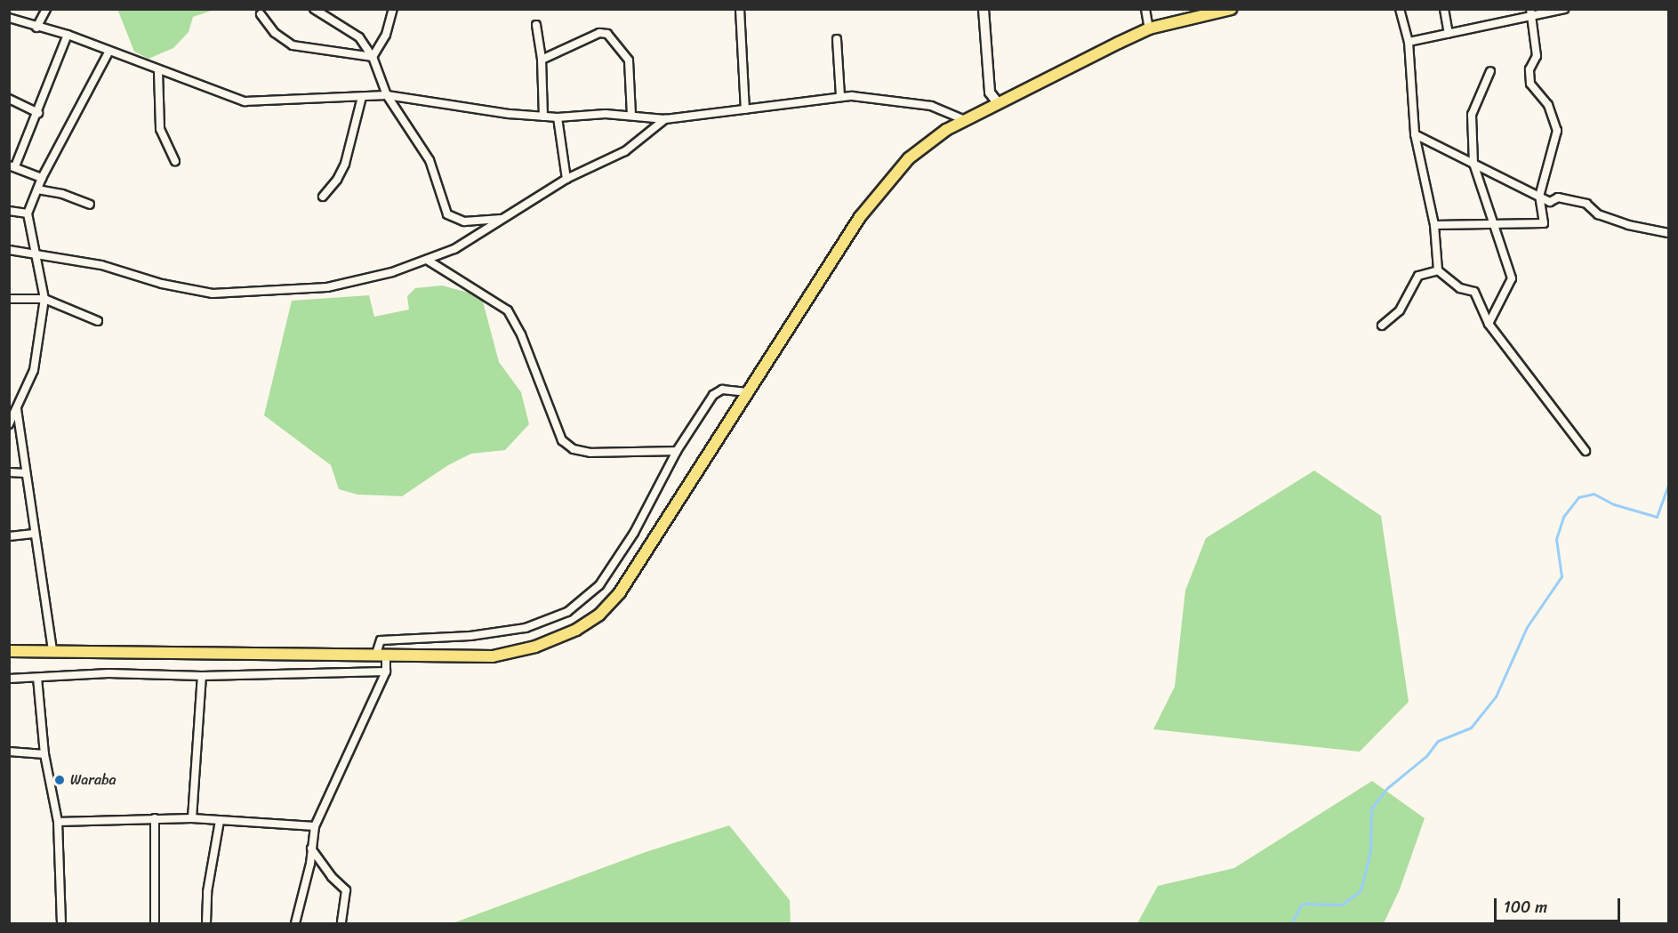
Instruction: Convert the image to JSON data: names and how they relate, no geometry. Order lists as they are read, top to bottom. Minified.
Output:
{"places":["Waraba"],"scale_bar":"100 m"}
